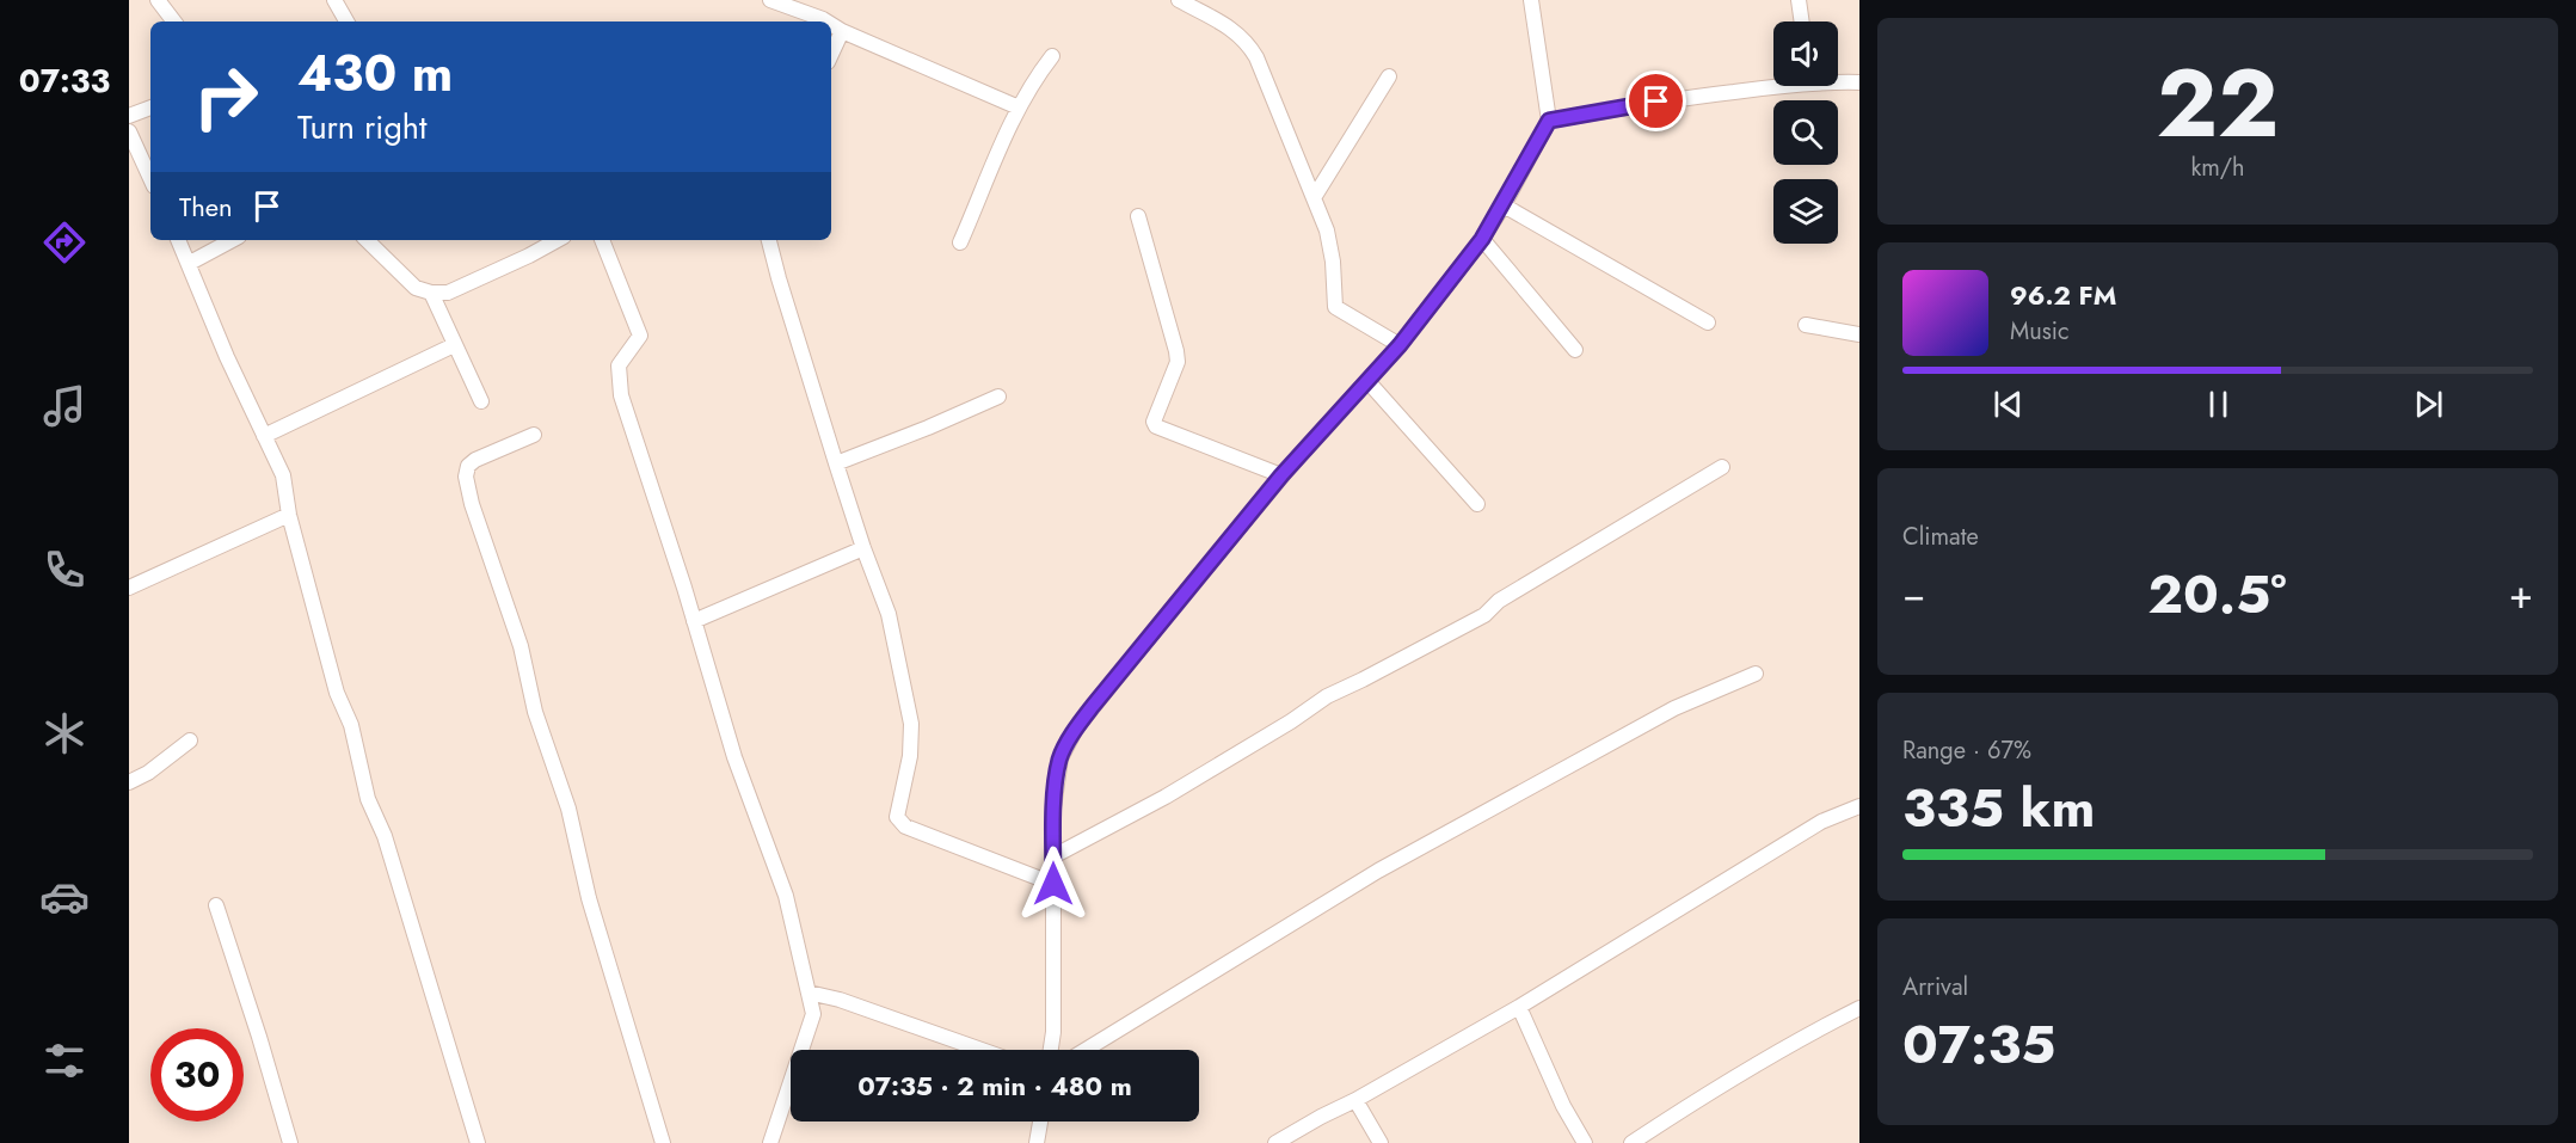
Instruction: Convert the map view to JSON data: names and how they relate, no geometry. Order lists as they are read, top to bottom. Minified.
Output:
{"page":{"tabs":"07:33","tile":[["22","km/h"],"Climate",["Range · 67%","335 km"],["Arrival","07:35"]],"turn":["430 m","Turn right"],"then":"Then","song":["96.2 FM","Music"],"heat":["−","20.5°","+"],"limit":"30","trip":"07:35 · 2 min · 480 m"}}
